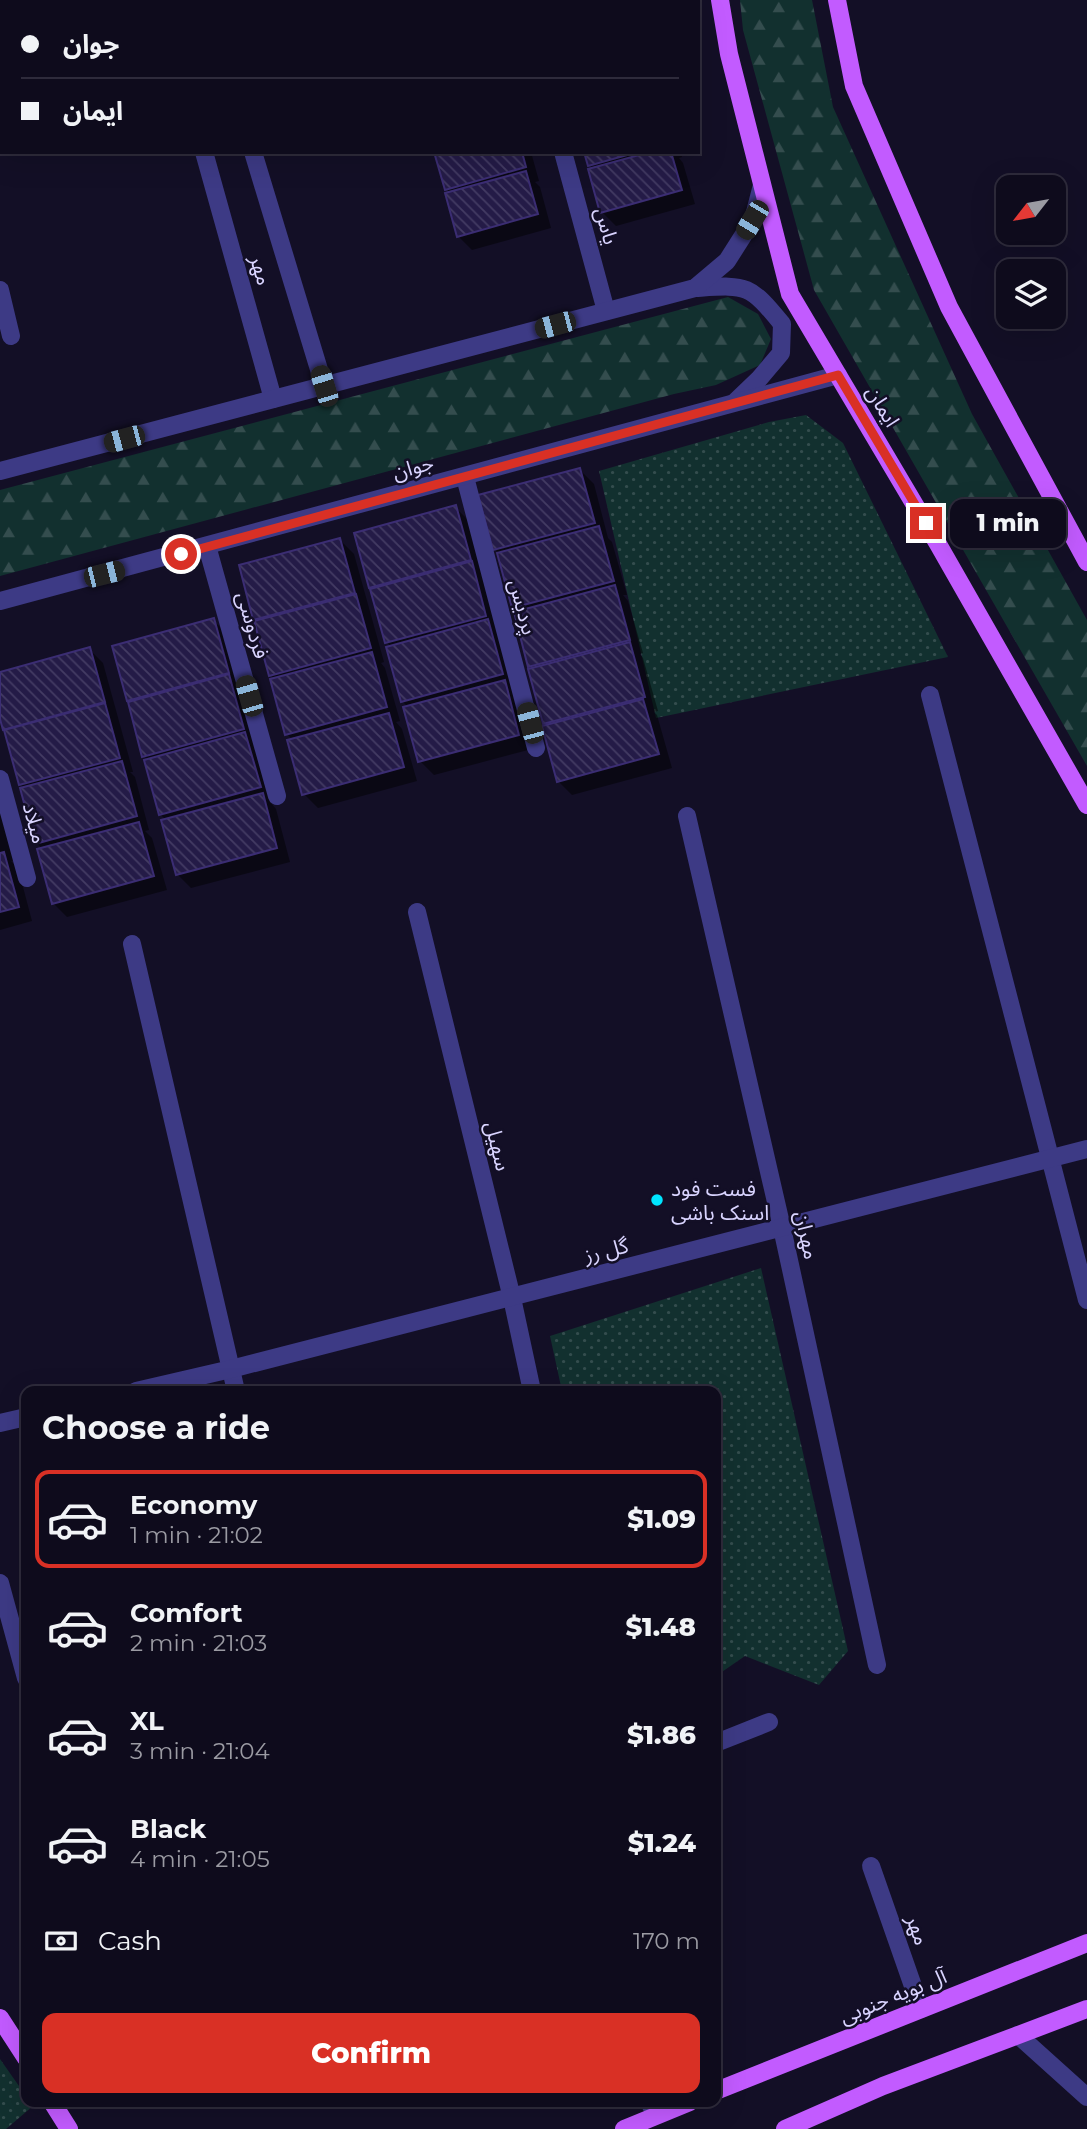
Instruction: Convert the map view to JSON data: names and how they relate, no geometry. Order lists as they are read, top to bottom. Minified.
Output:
{"streets":{"main road":["ایمان","آل بویه جنوبی"],"street":["یاس","مهر","جوان","پردیس","فردوسی","میلاد","سهیل","مهران","گل رز"]},"crossings":[["مهر","آل بویه جنوبی"],["ایمان","جوان"],["جوان","پردیس"],["جوان","فردوسی"],["سهیل","گل رز"],["مهران","گل رز"]],"places":["فست فود اسنک باشی"],"north":"bottom left","page":{"banner":["جوان","ایمان"],"bubble":"1 min","heading":"Choose a ride","list":[{"name":"Economy","note":"1 min · 21:02","value":"$1.09"},{"name":"Comfort","note":"2 min · 21:03","value":"$1.48"},{"name":"XL","note":"3 min · 21:04","value":"$1.86"},{"name":"Black","note":"4 min · 21:05","value":"$1.24"}],"pay":["Cash","170 m"],"buttons":"Confirm"}}
